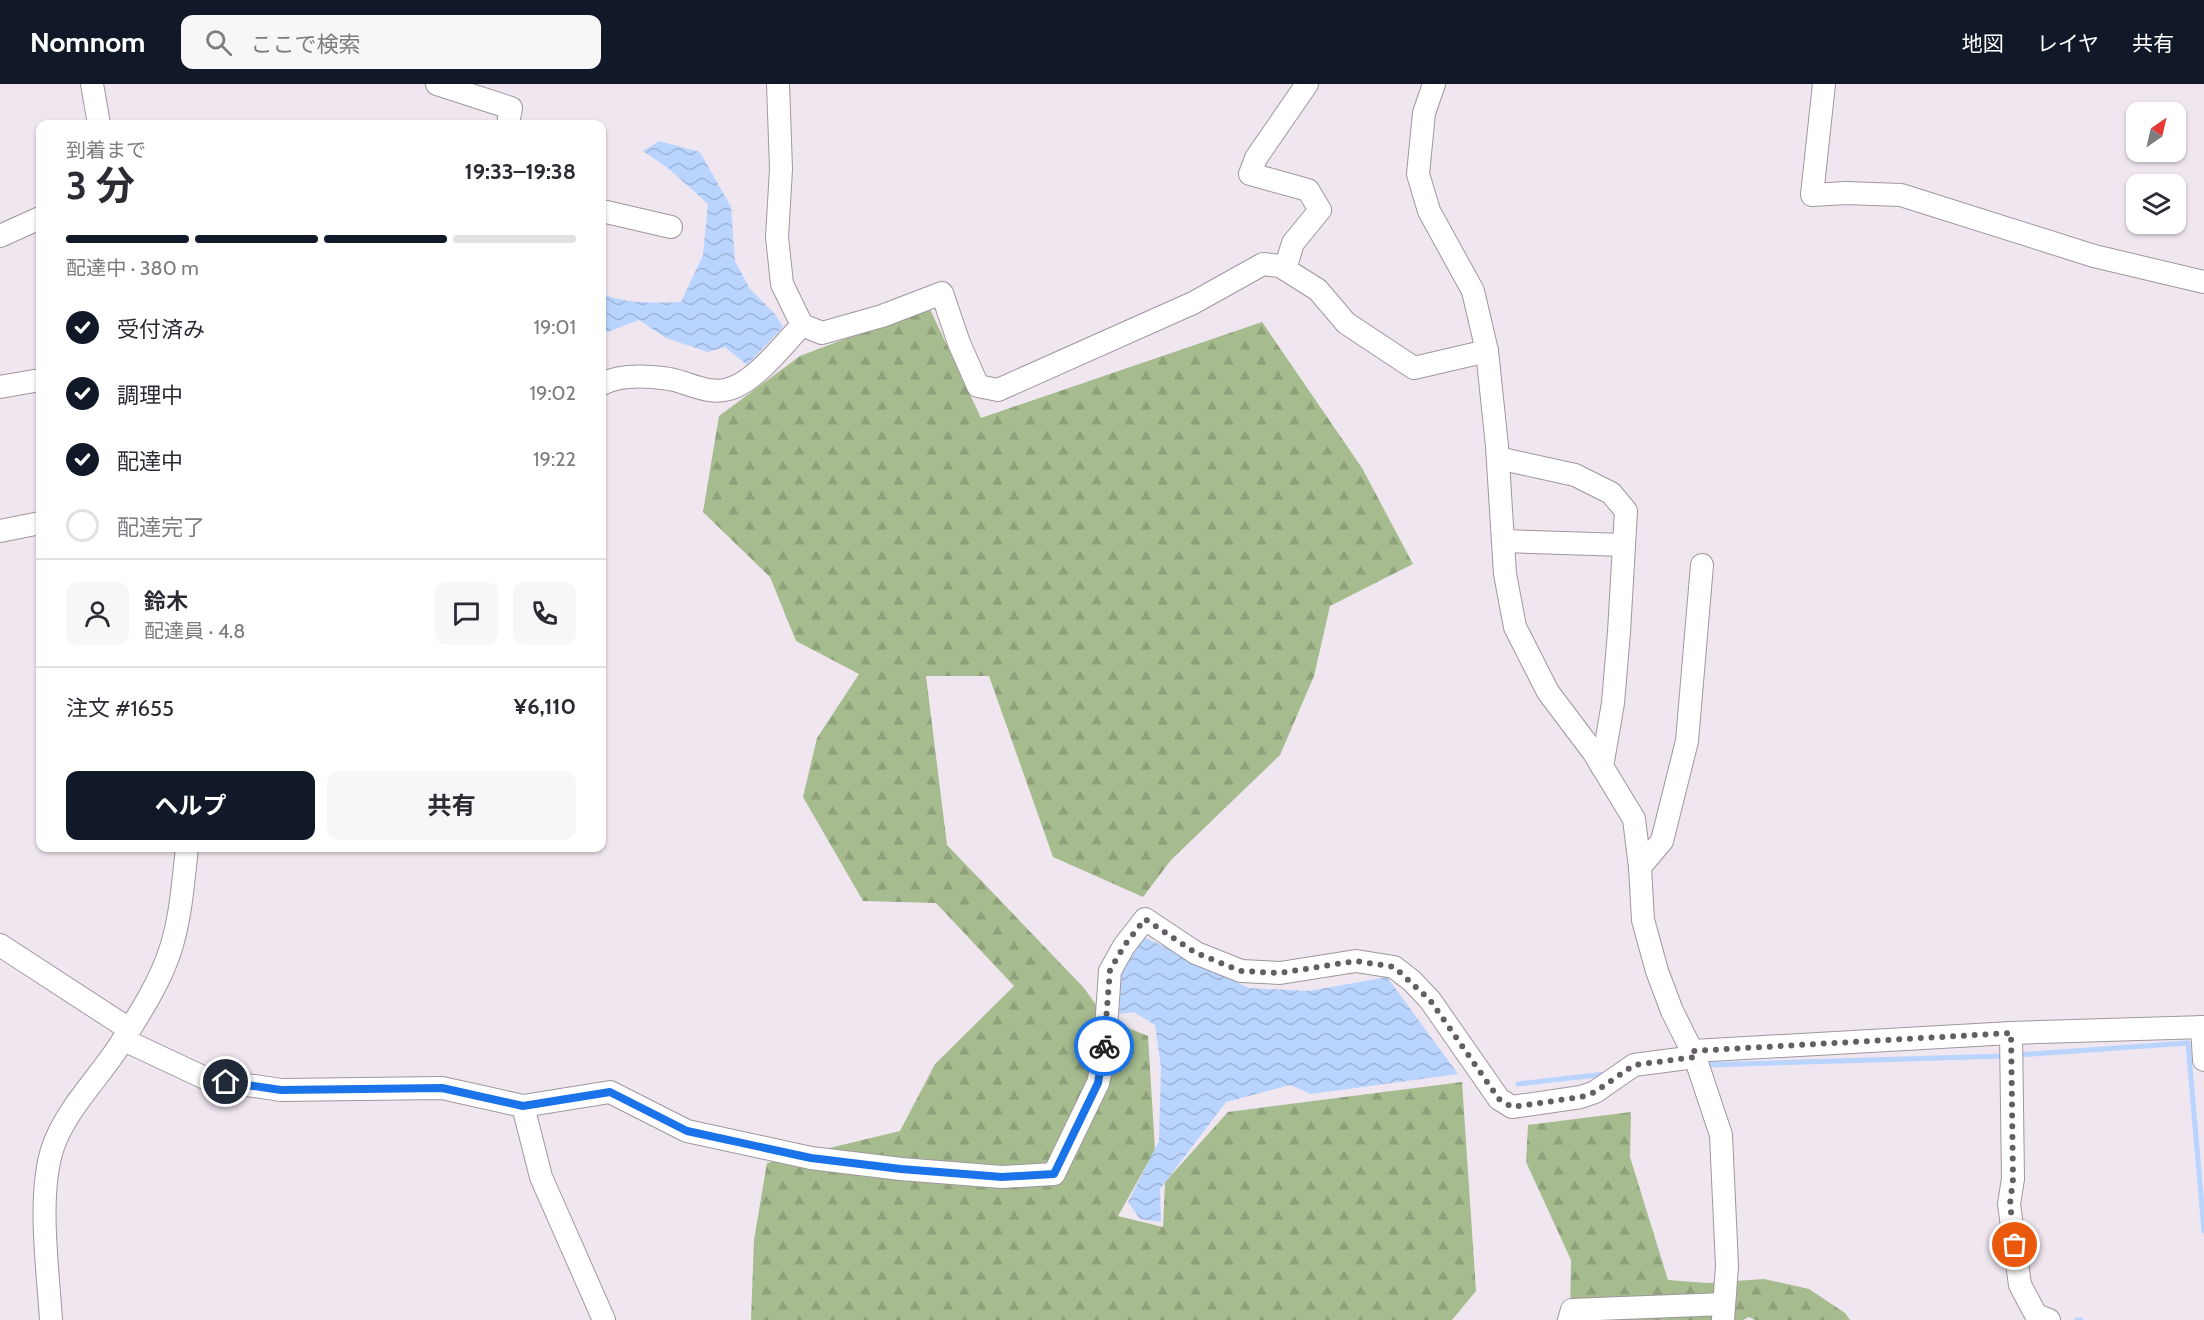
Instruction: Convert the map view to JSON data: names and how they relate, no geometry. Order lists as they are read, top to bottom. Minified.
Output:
{"north":"top right","page":{"header":"Nomnom","search":"ここで検索","nav":["地図","レイヤ","共有"],"heading":["3 分","到着まで","19:33–19:38"],"panel":["鈴木","配達員 · 4.8","注文 #1655","¥6,110"],"bar":"配達中 · 380 m","list":[["受付済み","19:01"],["調理中","19:02"],["配達中","19:22"],"配達完了"],"buttons":["ヘルプ","共有"]}}
